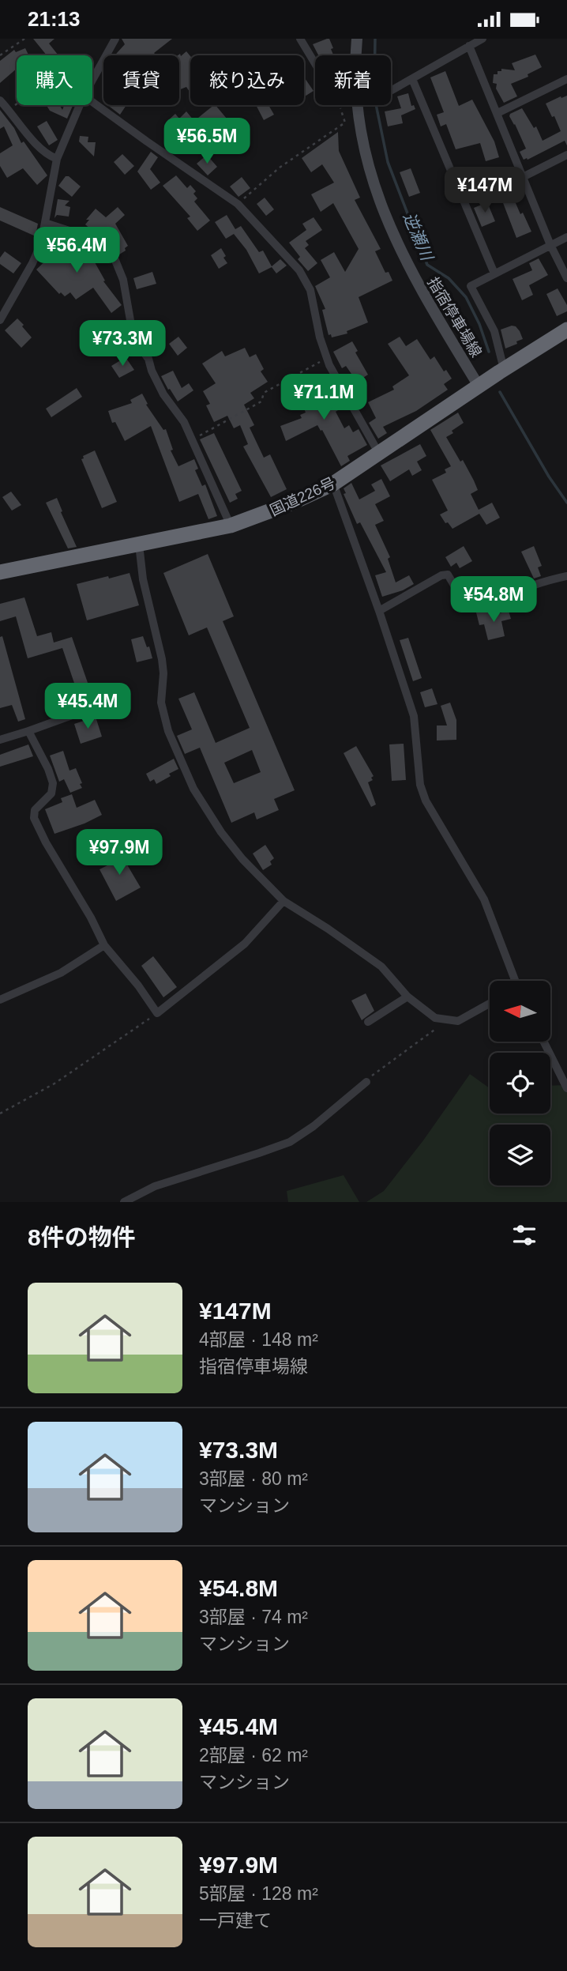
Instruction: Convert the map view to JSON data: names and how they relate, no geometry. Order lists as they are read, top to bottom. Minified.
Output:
{"streets":{"highway":["国道226号"],"main road":["指宿停車場線"]},"crossings":[["指宿停車場線","国道226号"]],"water":["逆瀬川"],"north":"left","page":{"status":"21:13","chip":["購入","賃貸","絞り込み","新着"],"price":["¥56.5M","¥147M","¥56.4M","¥73.3M","¥71.1M","¥54.8M","¥45.4M","¥97.9M"],"heading":"8件の物件","list":[{"name":"¥147M","note":"4部屋 · 148 m² · 指宿停車場線"},{"name":"¥73.3M","note":"3部屋 · 80 m² · マンション"},{"name":"¥54.8M","note":"3部屋 · 74 m² · マンション"},{"name":"¥45.4M","note":"2部屋 · 62 m² · マンション"},{"name":"¥97.9M","note":"5部屋 · 128 m² · 一戸建て"}]}}
